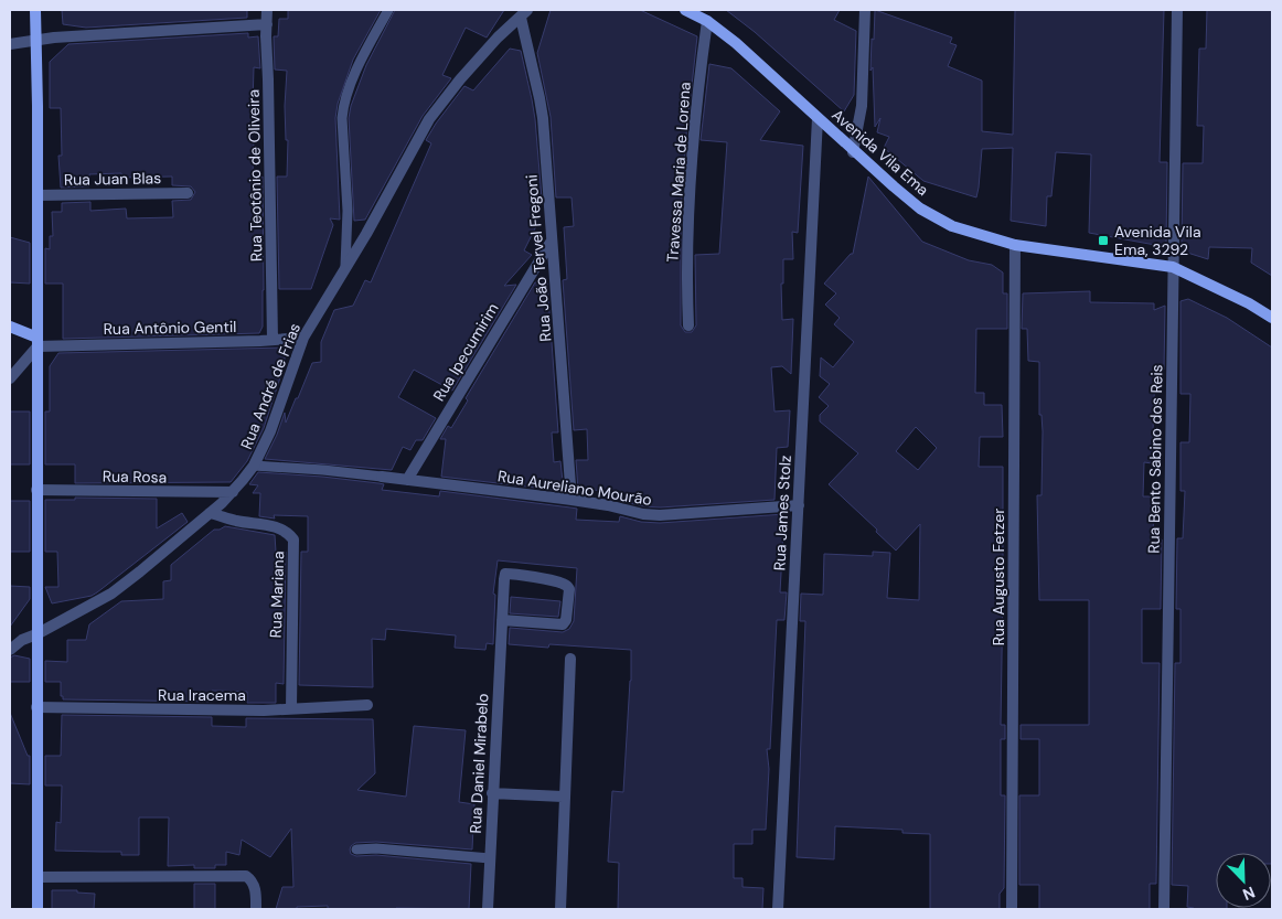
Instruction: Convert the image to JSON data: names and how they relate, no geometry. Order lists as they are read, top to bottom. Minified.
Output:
{"streets":{"main road":["Avenida Vila Ema"],"street":["Travessa Maria de Lorena","Rua Teotônio de Oliveira","Rua Juan Blas","Rua João Tervel Fregoni","Rua Antônio Gentil","Rua Ipecumirim","Rua André de Frias","Rua Bento Sabino dos Reis","Rua Rosa","Rua Aureliano Mourão","Rua James Stolz","Rua Augusto Fetzer","Rua Mariana","Rua Iracema","Rua Daniel Mirabelo"]},"crossings":[["Avenida Vila Ema","Travessa Maria de Lorena"],["Avenida Vila Ema","Rua Bento Sabino dos Reis"],["Avenida Vila Ema","Rua James Stolz"],["Avenida Vila Ema","Rua Augusto Fetzer"],["Rua Teotônio de Oliveira","Rua Antônio Gentil"],["Rua João Tervel Fregoni","Rua Ipecumirim"],["Rua João Tervel Fregoni","Rua André de Frias"],["Rua João Tervel Fregoni","Rua Aureliano Mourão"],["Rua Antônio Gentil","Rua André de Frias"],["Rua Ipecumirim","Rua Aureliano Mourão"],["Rua André de Frias","Rua Rosa"],["Rua André de Frias","Rua Mariana"],["Rua Aureliano Mourão","Rua James Stolz"],["Rua Mariana","Rua Iracema"]],"places":{"transit":["Avenida Vila Ema, 3292"]},"north":"bottom right"}
